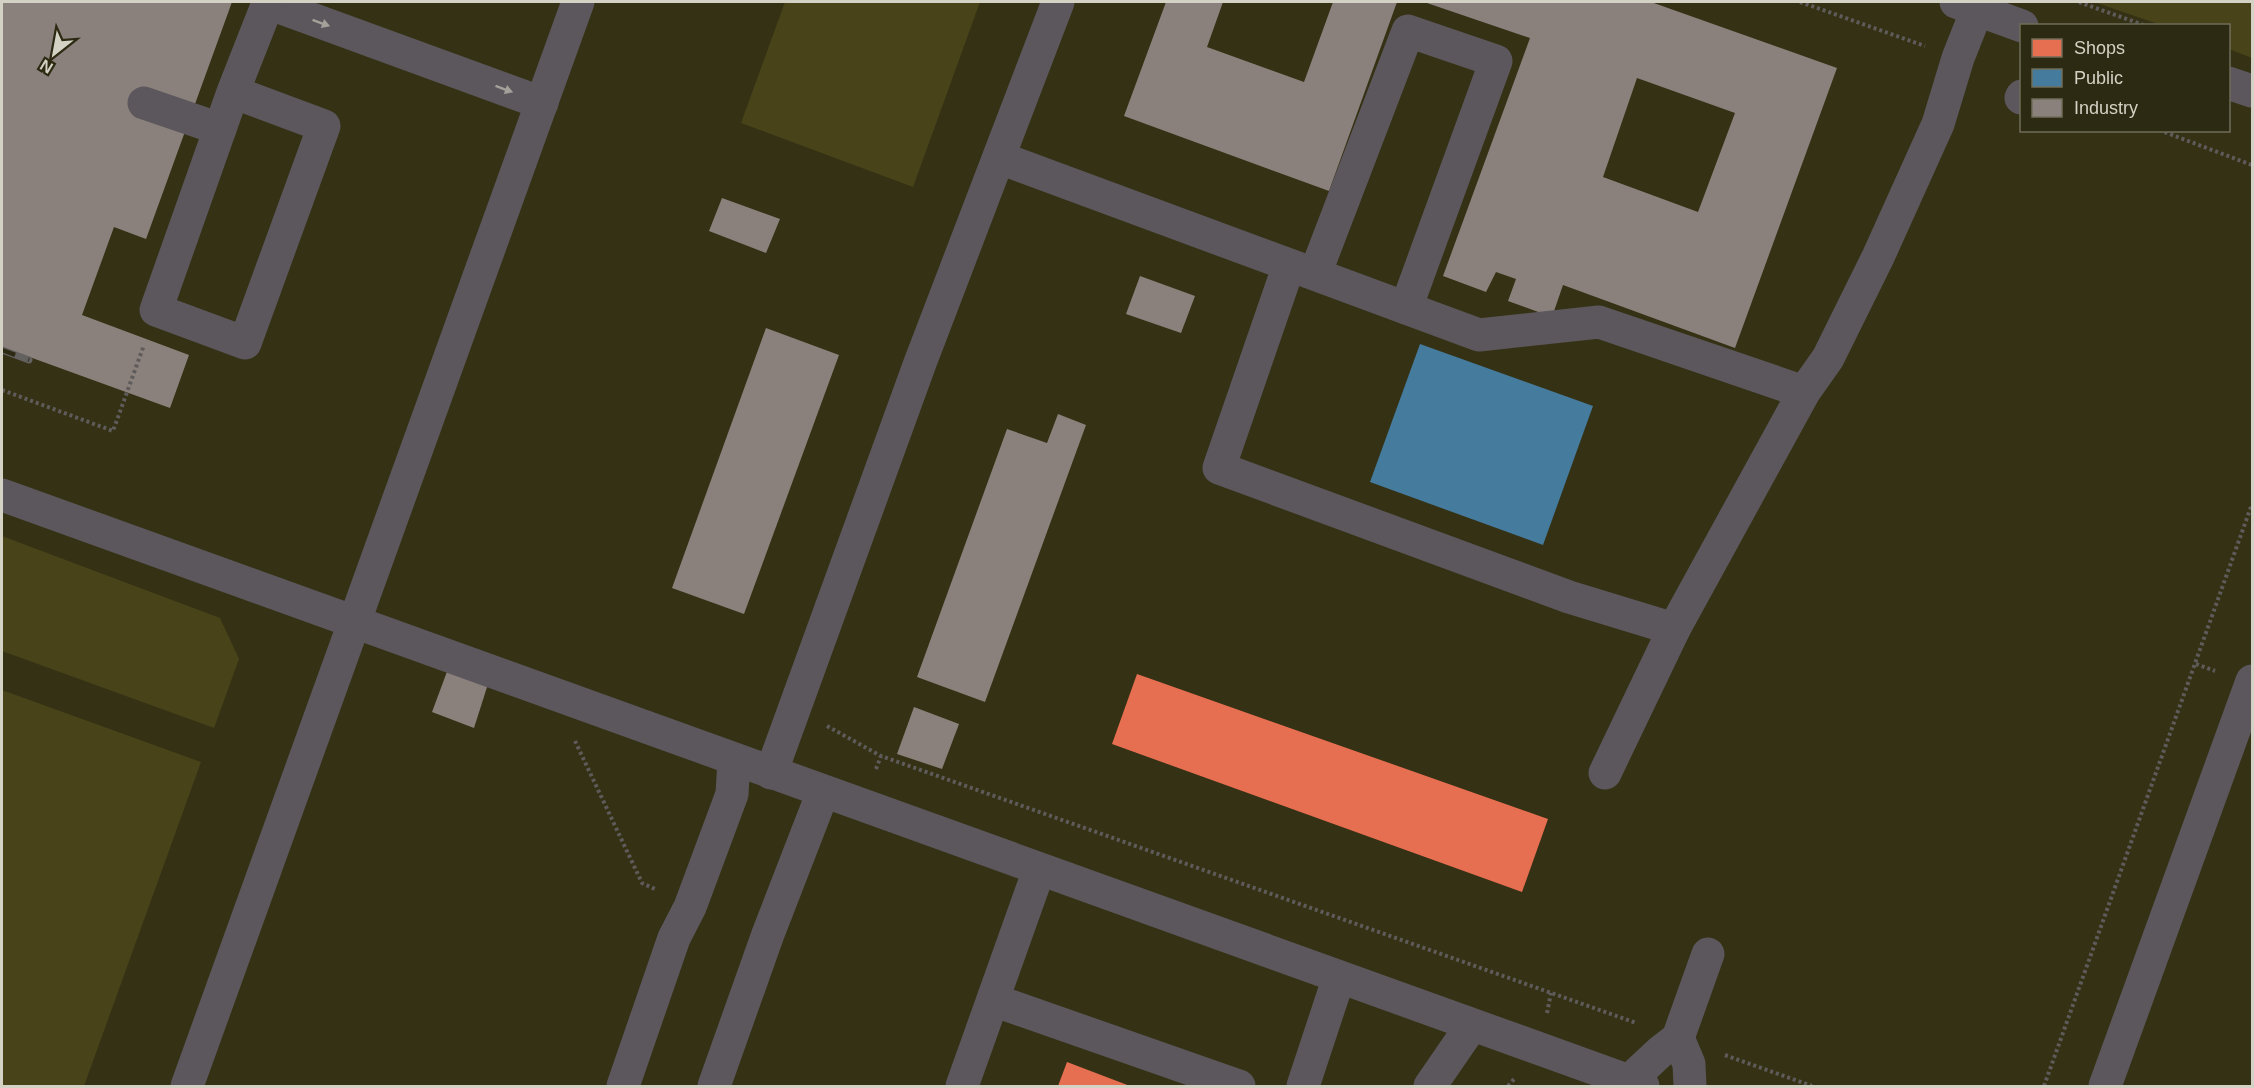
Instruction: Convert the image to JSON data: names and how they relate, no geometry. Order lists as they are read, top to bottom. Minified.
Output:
{"legend":["Shops","Public","Industry"],"north":"bottom left"}
